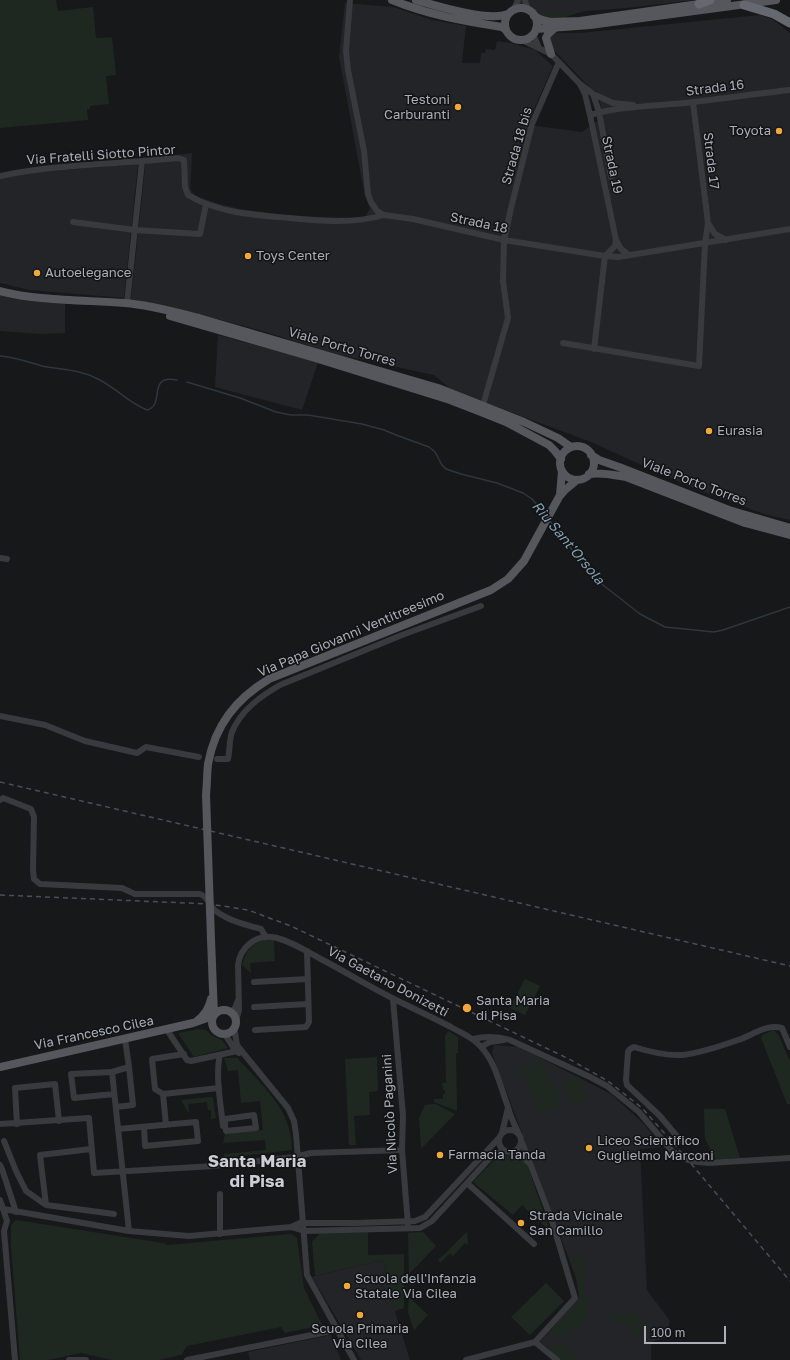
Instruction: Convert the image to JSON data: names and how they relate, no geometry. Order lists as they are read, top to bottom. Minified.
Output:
{"streets":{"main road":["Viale Porto Torres","Via Papa Giovanni Ventitreesimo","Via Francesco Cilea"],"street":["Strada 16","Strada 18 bis","Via Fratelli Siotto Pintor","Strada 17","Strada 19","Strada 18","Via Gaetano Donizetti","Via Nicolò Paganini"]},"crossings":[["Strada 16","Strada 18 bis"],["Strada 16","Strada 17"],["Strada 16","Strada 19"],["Strada 18 bis","Strada 18"],["Strada 18 bis","Viale Porto Torres"],["Via Fratelli Siotto Pintor","Strada 18"],["Strada 17","Strada 18"],["Strada 19","Strada 18"],["Viale Porto Torres","Via Papa Giovanni Ventitreesimo"],["Via Papa Giovanni Ventitreesimo","Via Francesco Cilea"],["Via Gaetano Donizetti","Via Nicolò Paganini"]],"districts":["Santa Maria di Pisa"],"water":["Riu Sant'Orsola"],"places":["Testoni Carburanti","Toyota","Toys Center","Autoelegance","Eurasia","Santa Maria di Pisa","Liceo Scientifico Guglielmo Marconi","Farmacia Tanda","Strada Vicinale San Camillo","Scuola dell'Infanzia Statale Via Cilea","Scuola Primaria Via CIlea"],"scale_bar":"100 m"}
